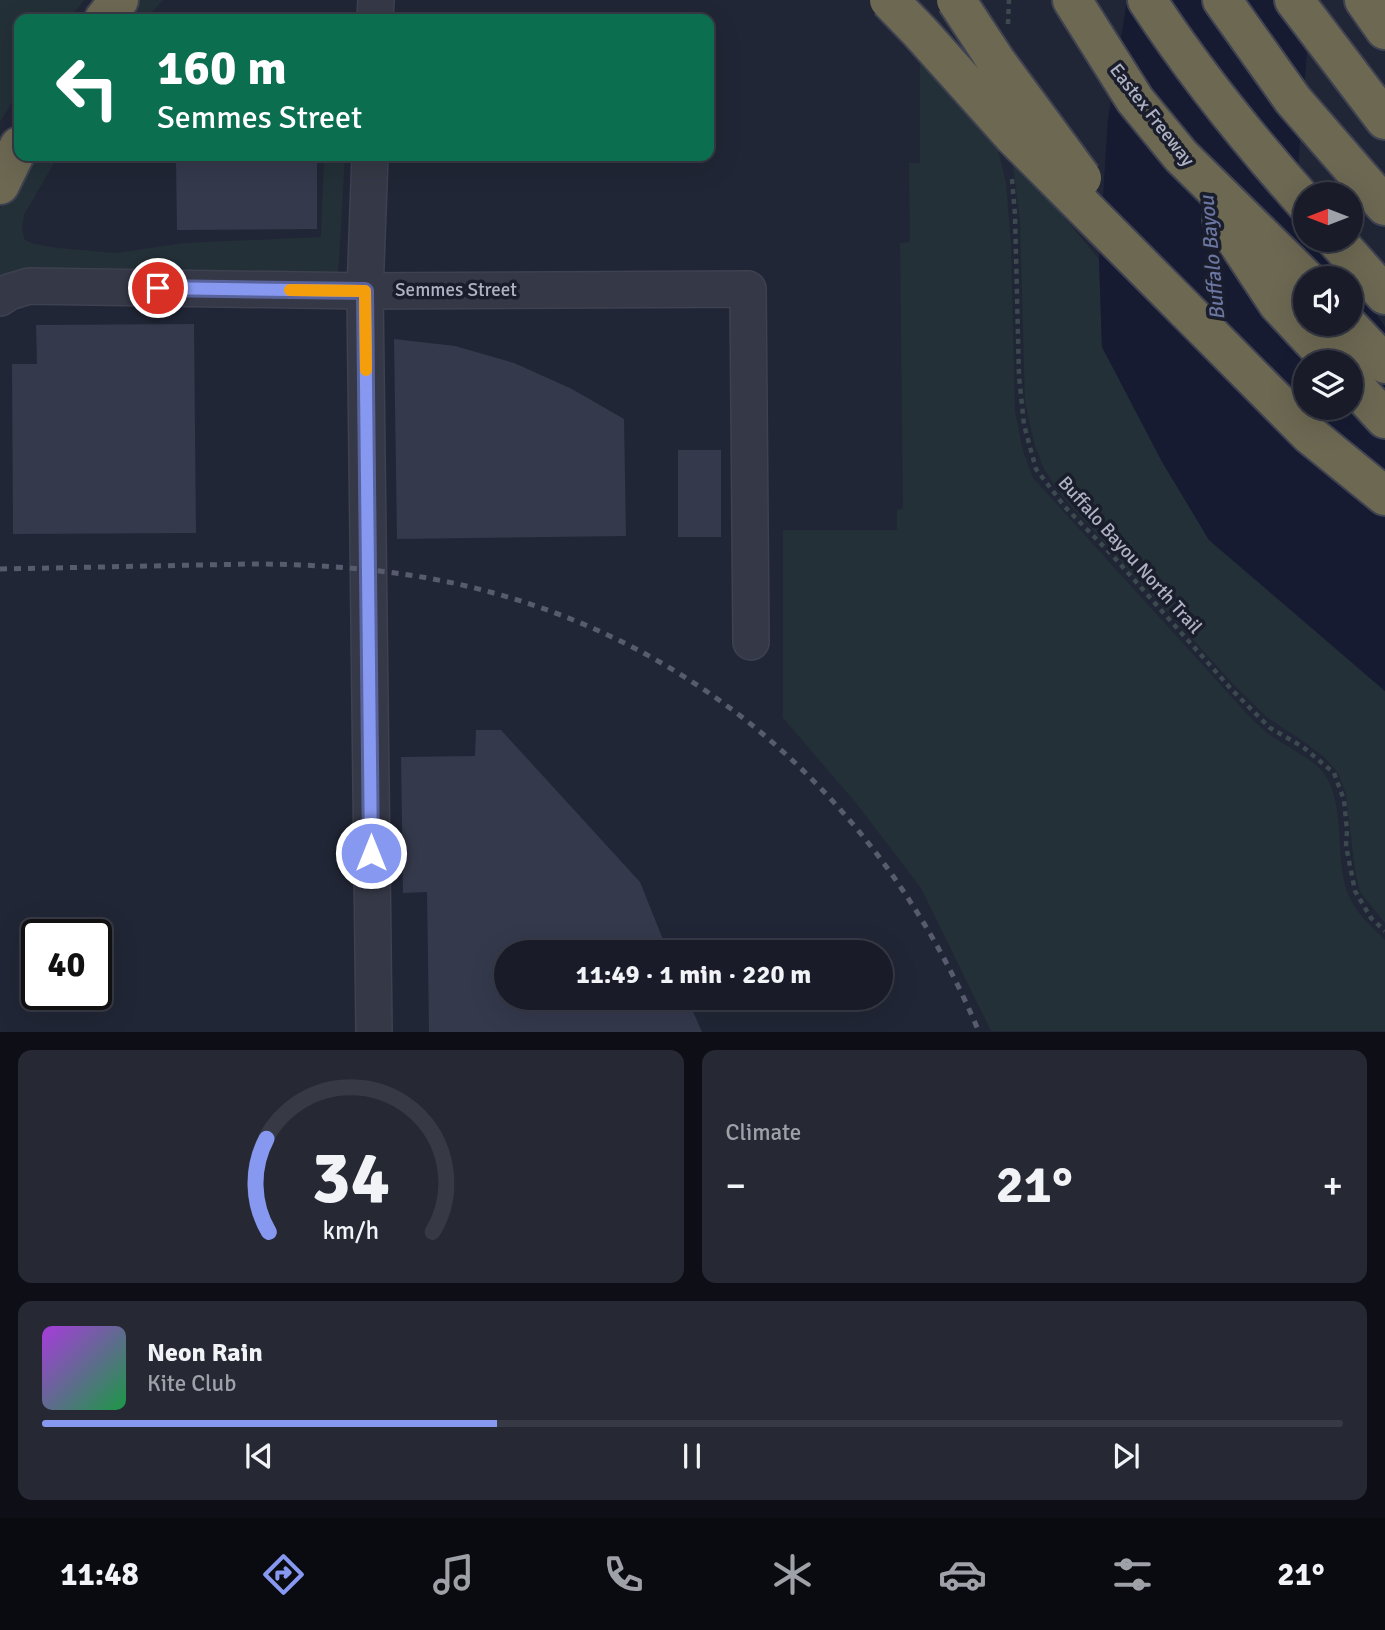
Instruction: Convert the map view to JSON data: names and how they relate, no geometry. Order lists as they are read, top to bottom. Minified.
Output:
{"streets":{"highway":["Eastex Freeway"],"street":["Semmes Street"],"path":["Buffalo Bayou North Trail"]},"water":["Buffalo Bayou"],"north":"left","page":{"turn":["160 m","Semmes Street"],"limit":"40","trip":"11:49 · 1 min · 220 m","tile":"Climate","heat":["−","21°","+"],"song":["Neon Rain","Kite Club"],"tabs":["11:48","21°"],"gauge":["34","km/h"]}}
